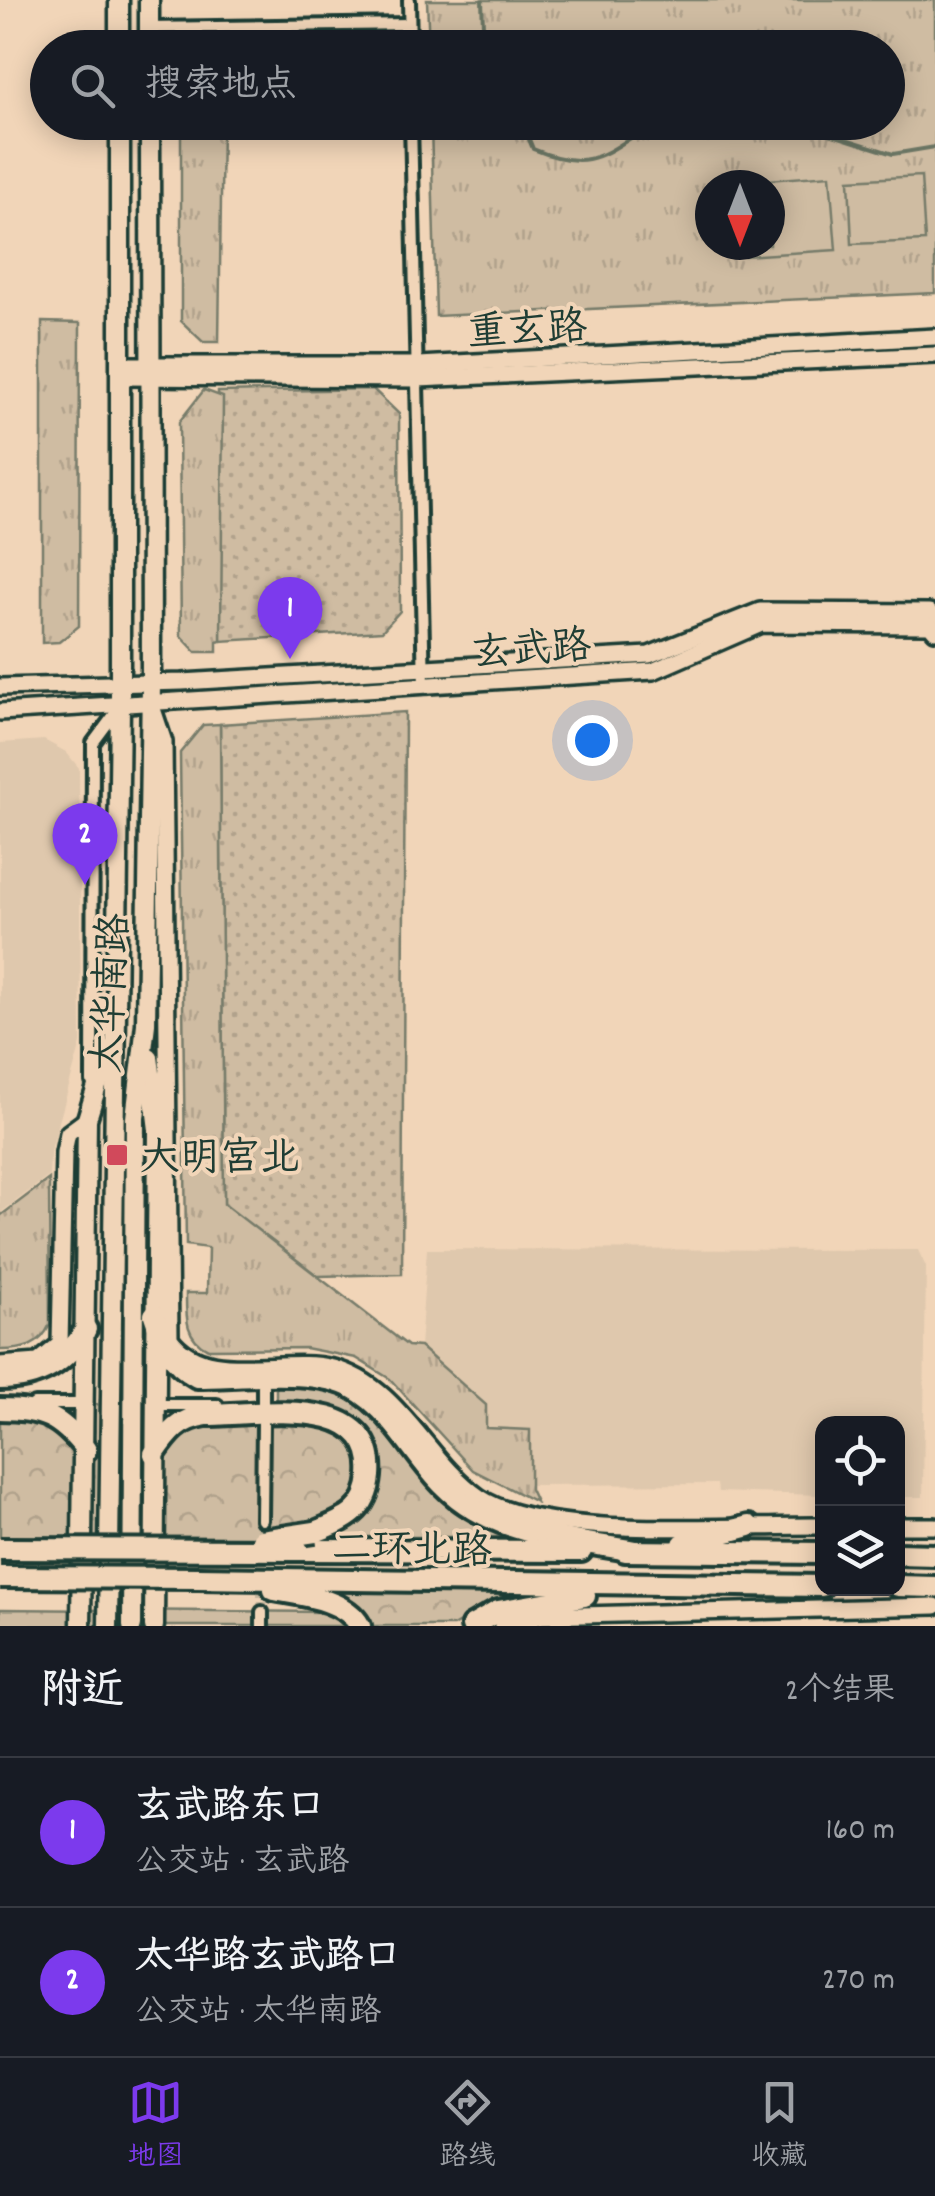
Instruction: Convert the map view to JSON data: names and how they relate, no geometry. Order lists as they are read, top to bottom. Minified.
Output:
{"streets":{"highway":["二环北路"],"main road":["太华南路"],"street":["重玄路","玄武路"]},"crossings":[["重玄路","太华南路"],["玄武路","太华南路"]],"places":{"transit":["大明宫北"]},"north":"bottom","page":{"search":"搜索地点","pins":["1","2"],"heading":["附近","2个结果"],"list":[{"mark":"1","name":"玄武路东口","note":"公交站 · 玄武路","value":"160 m"},{"mark":"2","name":"太华路玄武路口","note":"公交站 · 太华南路","value":"270 m"}],"nav":["地图","路线","收藏"]}}
